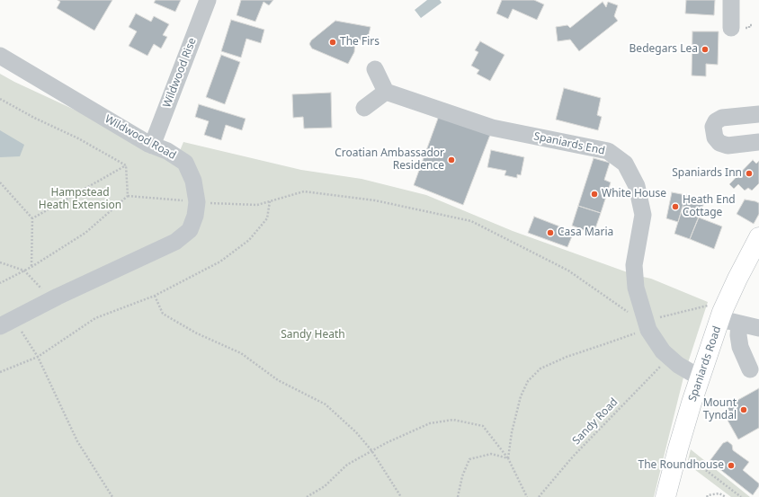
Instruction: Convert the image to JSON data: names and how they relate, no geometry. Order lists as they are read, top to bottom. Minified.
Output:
{"streets":{"main road":["Spaniards Road"],"street":["Wildwood Rise","Wildwood Road","Spaniards End"],"path":["Sandy Road"]},"crossings":[["Wildwood Rise","Wildwood Road"],["Spaniards End","Spaniards Road"]],"parks":["Hampstead Heath Extension","Sandy Heath"],"places":["The Firs","Bedegars Lea","Croatian Ambassador Residence","Spaniards Inn","White House","Heath End Cottage","Casa Maria","Mount Tyndal","The Roundhouse"]}
